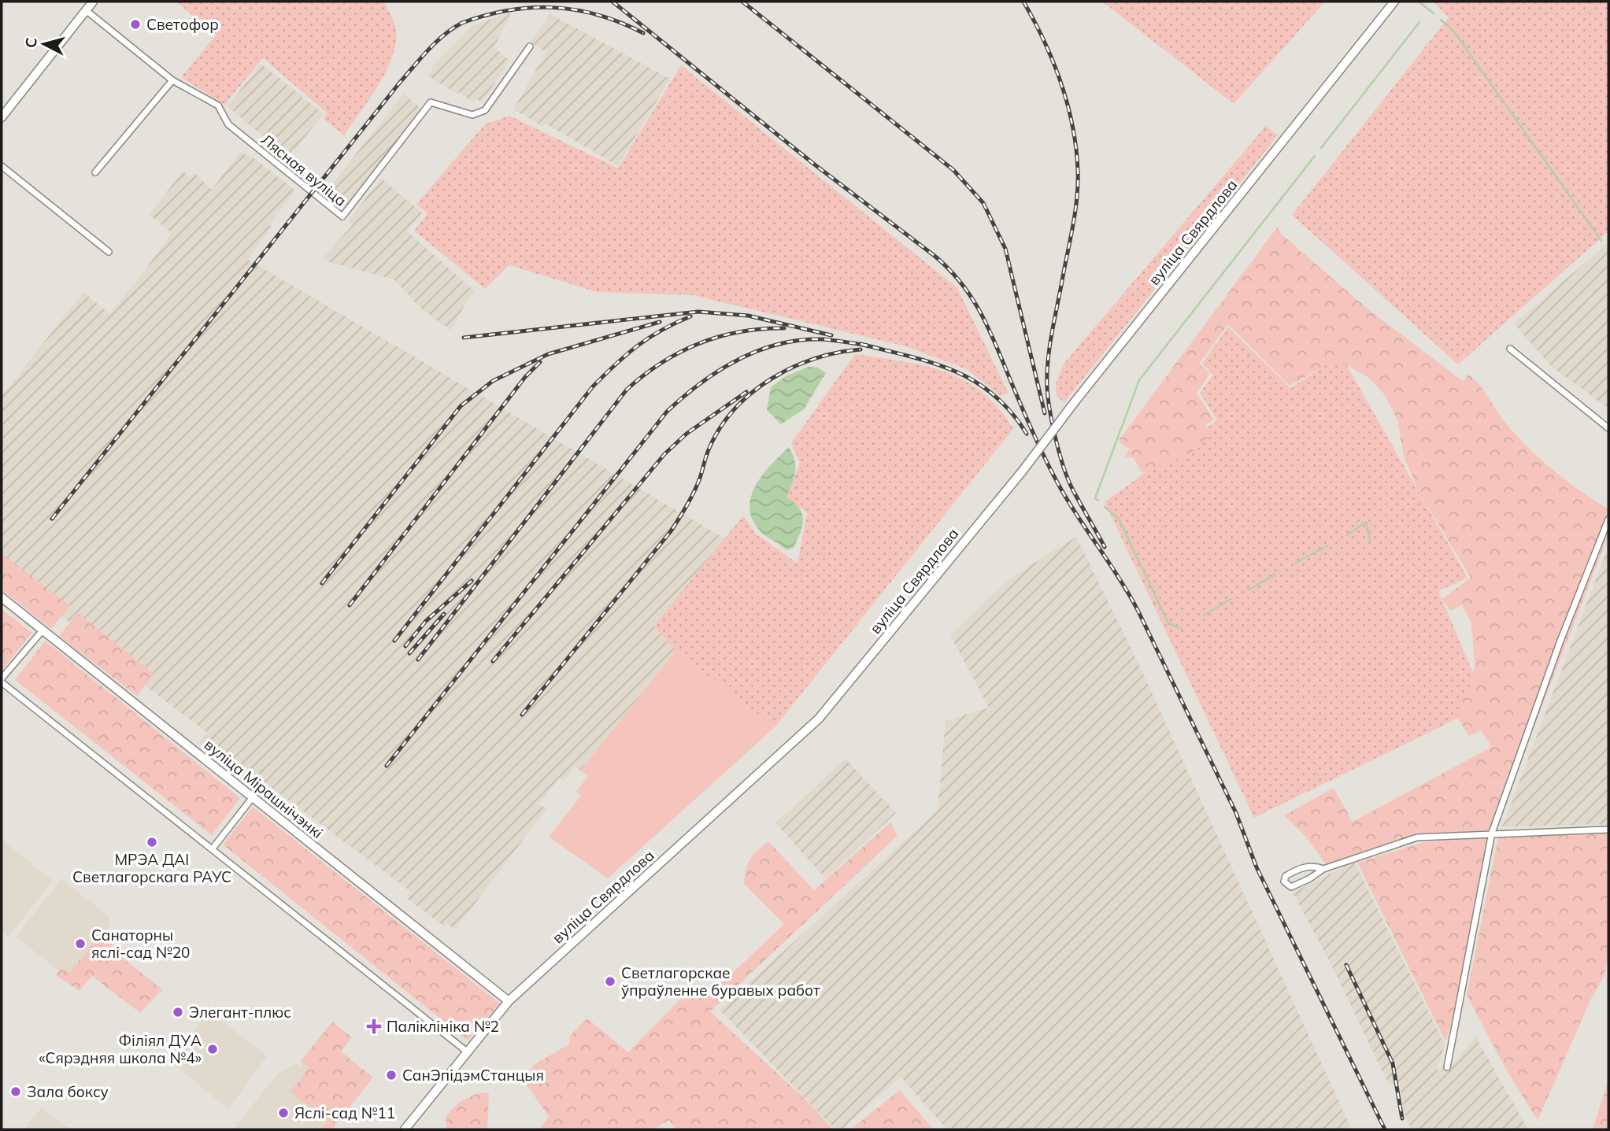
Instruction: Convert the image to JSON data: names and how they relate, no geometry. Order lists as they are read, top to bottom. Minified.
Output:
{"streets":{"main road":["вуліца Свярдлова","вуліца Мірашнічэнкі"],"street":["Лясная вуліца"]},"crossings":[["вуліца Свярдлова","вуліца Мірашнічэнкі"]],"places":{"other":["Светофор","МРЭА ДАІ Светлагорскага РАУС","Санаторны яслі-сад №20","Светлагорскае ўпраўленне буравых работ","Элегант-плюс","Філіял ДУА «Сярэдняя школа №4»","СанЭпідэмСтанцыя","Зала боксу","Яслі-сад №11"],"health":["Паліклініка №2"]},"north":"left"}
